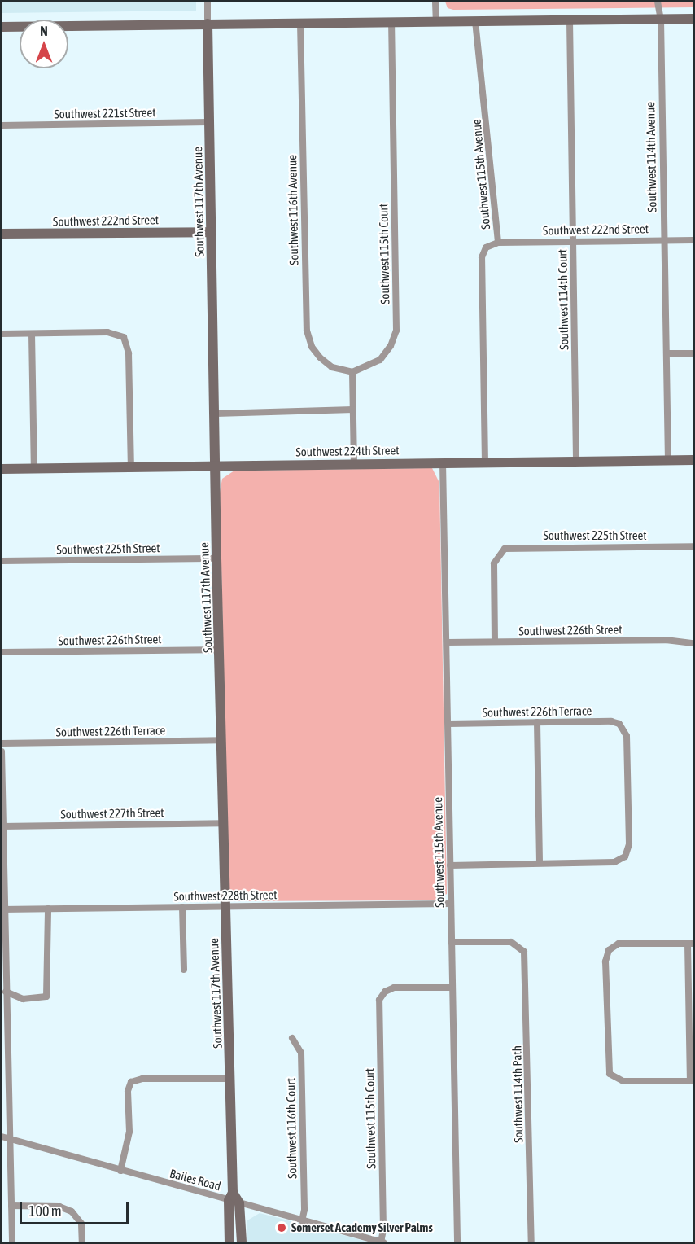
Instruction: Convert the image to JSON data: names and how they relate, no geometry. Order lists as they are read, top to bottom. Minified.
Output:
{"streets":{"street":["Southwest 221st Street","Southwest 114th Avenue","Southwest 115th Avenue","Southwest 117th Avenue","Southwest 116th Avenue","Southwest 222nd Street","Southwest 115th Court","Southwest 114th Court","Southwest 224th Street","Southwest 225th Street","Southwest 226th Street","Southwest 226th Terrace","Southwest 227th Street","Southwest 228th Street","Southwest 114th Path","Southwest 116th Court","Bailes Road"]},"crossings":[["Southwest 221st Street","Southwest 117th Avenue"],["Southwest 114th Avenue","Southwest 222nd Street"],["Southwest 114th Avenue","Southwest 224th Street"],["Southwest 115th Avenue","Southwest 222nd Street"],["Southwest 115th Avenue","Southwest 115th Court"],["Southwest 115th Avenue","Southwest 224th Street"],["Southwest 115th Avenue","Southwest 226th Street"],["Southwest 115th Avenue","Southwest 226th Terrace"],["Southwest 115th Avenue","Southwest 228th Street"],["Southwest 115th Avenue","Southwest 114th Path"],["Southwest 117th Avenue","Southwest 222nd Street"],["Southwest 117th Avenue","Southwest 224th Street"],["Southwest 117th Avenue","Southwest 225th Street"],["Southwest 117th Avenue","Southwest 226th Street"],["Southwest 117th Avenue","Southwest 226th Terrace"],["Southwest 117th Avenue","Southwest 227th Street"],["Southwest 117th Avenue","Southwest 228th Street"],["Southwest 117th Avenue","Bailes Road"],["Southwest 116th Avenue","Southwest 115th Court"],["Southwest 222nd Street","Southwest 114th Court"],["Southwest 114th Court","Southwest 224th Street"],["Southwest 225th Street","Southwest 226th Street"]],"places":["Somerset Academy Silver Palms"],"scale_bar":"100 m","north":"top"}
